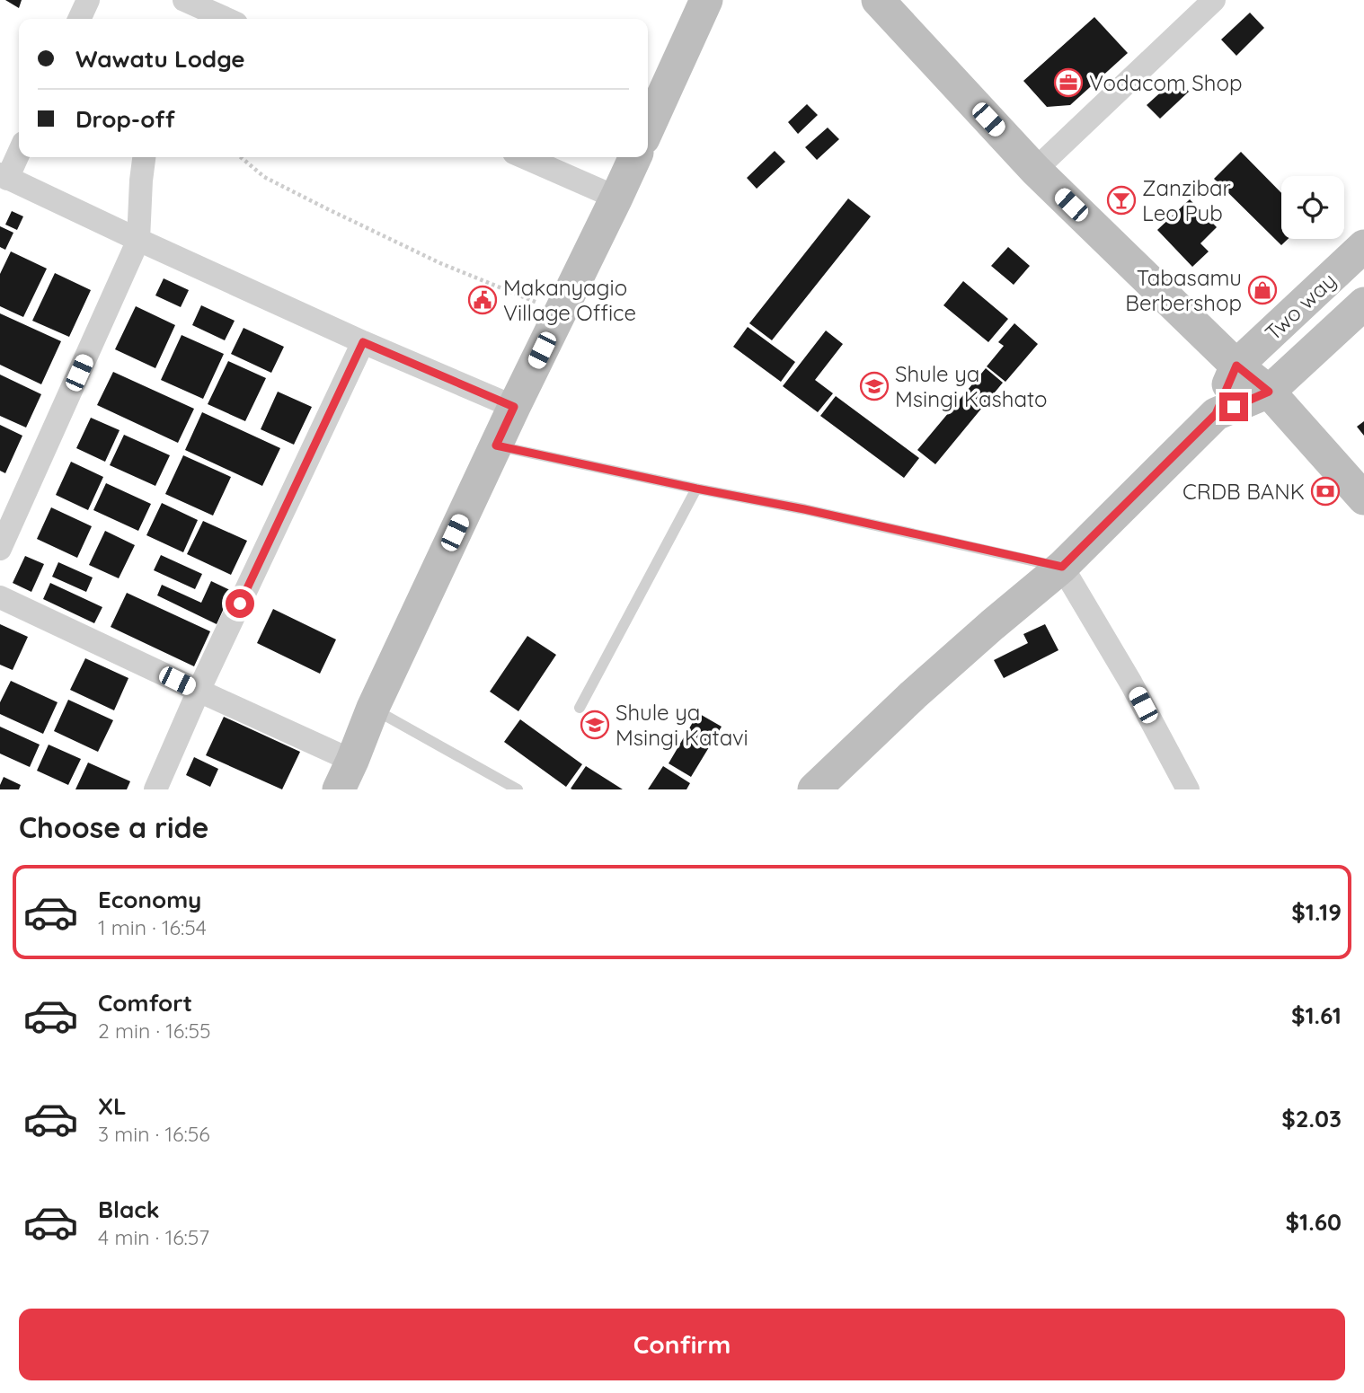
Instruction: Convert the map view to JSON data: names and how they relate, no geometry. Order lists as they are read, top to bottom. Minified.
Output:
{"streets":{"street":["Two way"]},"places":{"office":["Vodacom Shop"],"bar":["Zanzibar Leo Pub"],"shop":["Tabasamu Berbershop"],"public building":["Makanyagio Village Office"],"school or university":["Shule ya Msingi Kashato","Shule ya Msingi Katavi"],"bank":["CRDB BANK"]},"page":{"banner":["Wawatu Lodge","Drop-off"],"heading":"Choose a ride","list":[{"name":"Economy","note":"1 min · 16:54","value":"$1.19"},{"name":"Comfort","note":"2 min · 16:55","value":"$1.61"},{"name":"XL","note":"3 min · 16:56","value":"$2.03"},{"name":"Black","note":"4 min · 16:57","value":"$1.60"}],"buttons":"Confirm"}}
